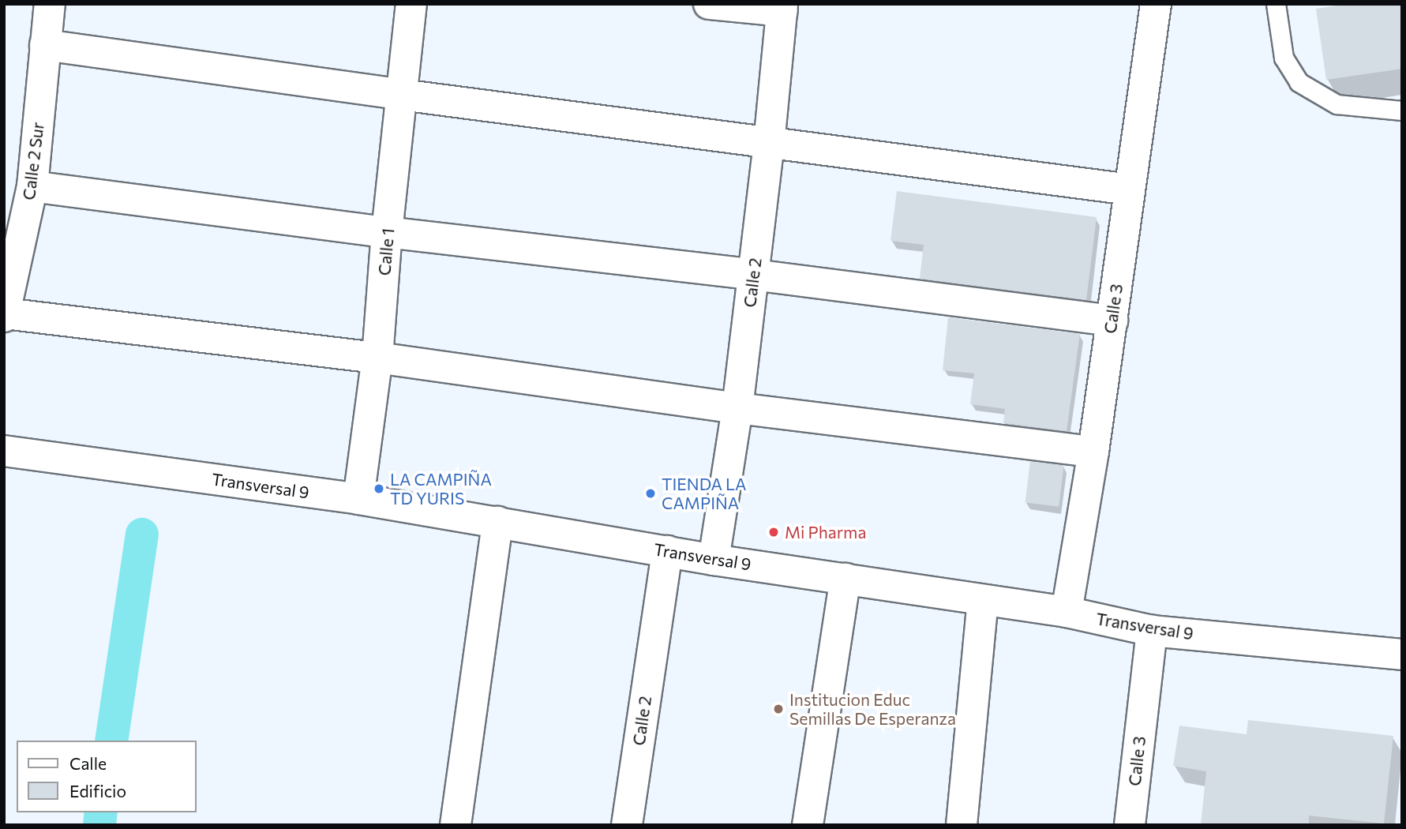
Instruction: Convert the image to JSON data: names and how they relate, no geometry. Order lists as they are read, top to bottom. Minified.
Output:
{"streets":{"street":["Calle 2 Sur","Calle 1","Calle 2","Calle 3","Transversal 9"]},"crossings":[["Calle 1","Transversal 9"],["Calle 2","Transversal 9"],["Calle 3","Transversal 9"]],"places":["LA CAMPIÑA TD YURIS","TIENDA LA CAMPIÑA","Mi Pharma","Institucion Educ Semillas De Esperanza"],"legend":["Calle","Edificio"]}
